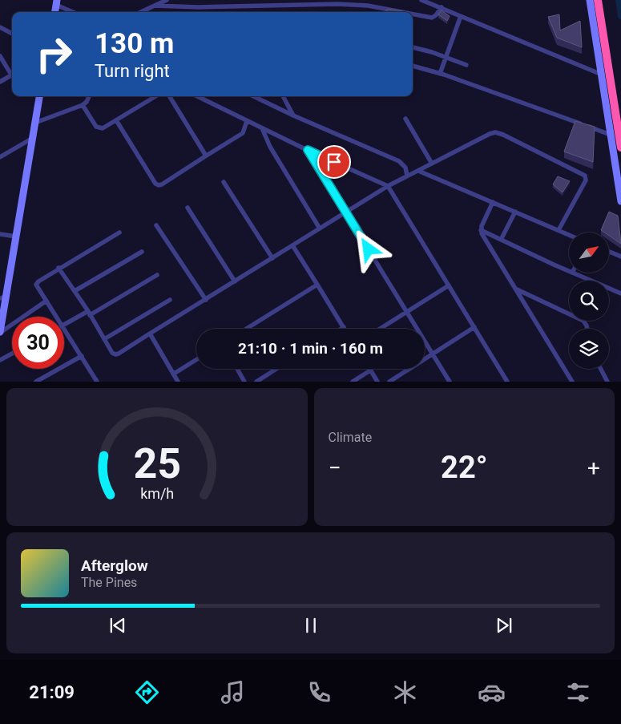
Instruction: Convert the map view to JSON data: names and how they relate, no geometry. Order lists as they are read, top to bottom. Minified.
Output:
{"north":"top right","page":{"turn":["130 m","Turn right"],"limit":"30","trip":"21:10 · 1 min · 160 m","tile":"Climate","heat":["−","22°","+"],"song":["Afterglow","The Pines"],"tabs":"21:09","gauge":["25","km/h"]}}
